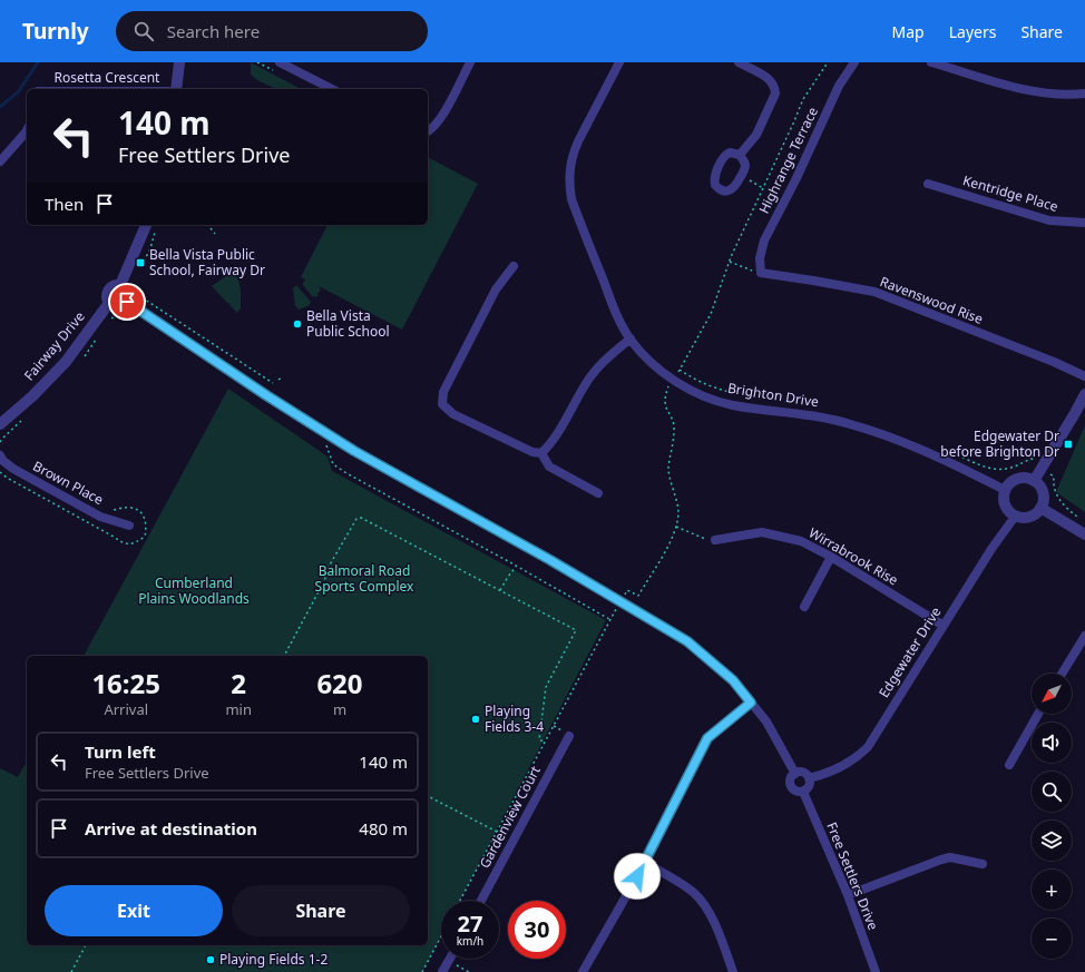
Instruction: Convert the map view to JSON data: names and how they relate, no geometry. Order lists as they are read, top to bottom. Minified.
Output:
{"streets":{"street":["Highrange Terrace","Kentridge Place","Ravenswood Rise","Fairway Drive","Brighton Drive","Brown Place","Wirrabrook Rise","Edgewater Drive","Gardenview Court","Free Settlers Drive"]},"crossings":[["Highrange Terrace","Ravenswood Rise"],["Brighton Drive","Edgewater Drive"],["Wirrabrook Rise","Edgewater Drive"],["Edgewater Drive","Free Settlers Drive"]],"parks":["Balmoral Road Sports Complex","Cumberland Plains Woodlands"],"places":{"transit":["Bella Vista Public School, Fairway Dr","Edgewater Dr before Brighton Dr"],"other":["Bella Vista Public School","Playing Fields 3-4","Playing Fields 1-2"]},"north":"bottom left","page":{"header":"Turnly","search":"Search here","nav":["Map","Layers","Share"],"turn":["140 m","Free Settlers Drive"],"then":"Then","eta":["16:25","Arrival","2","min","620","m"],"map_buttons":["+","−"],"list":[{"name":"Turn left","note":"Free Settlers Drive","value":"140 m"},{"name":"Arrive at destination","value":"480 m"}],"buttons":["Exit","Share"],"speed":"27 km/h","limit":"30"}}
